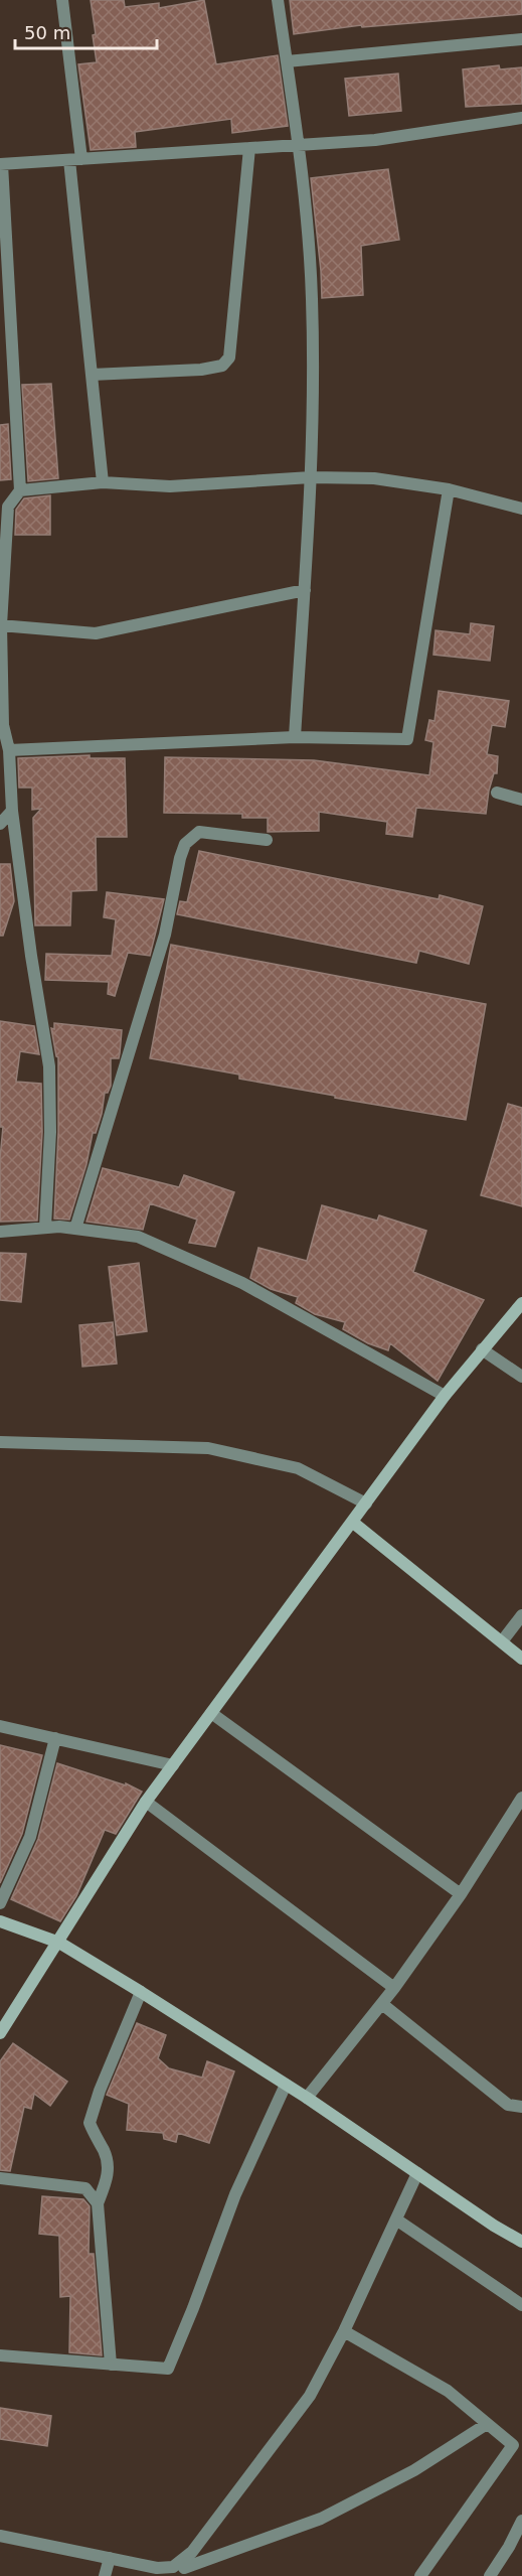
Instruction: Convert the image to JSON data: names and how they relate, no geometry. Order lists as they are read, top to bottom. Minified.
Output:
{"scale_bar":"50 m"}
